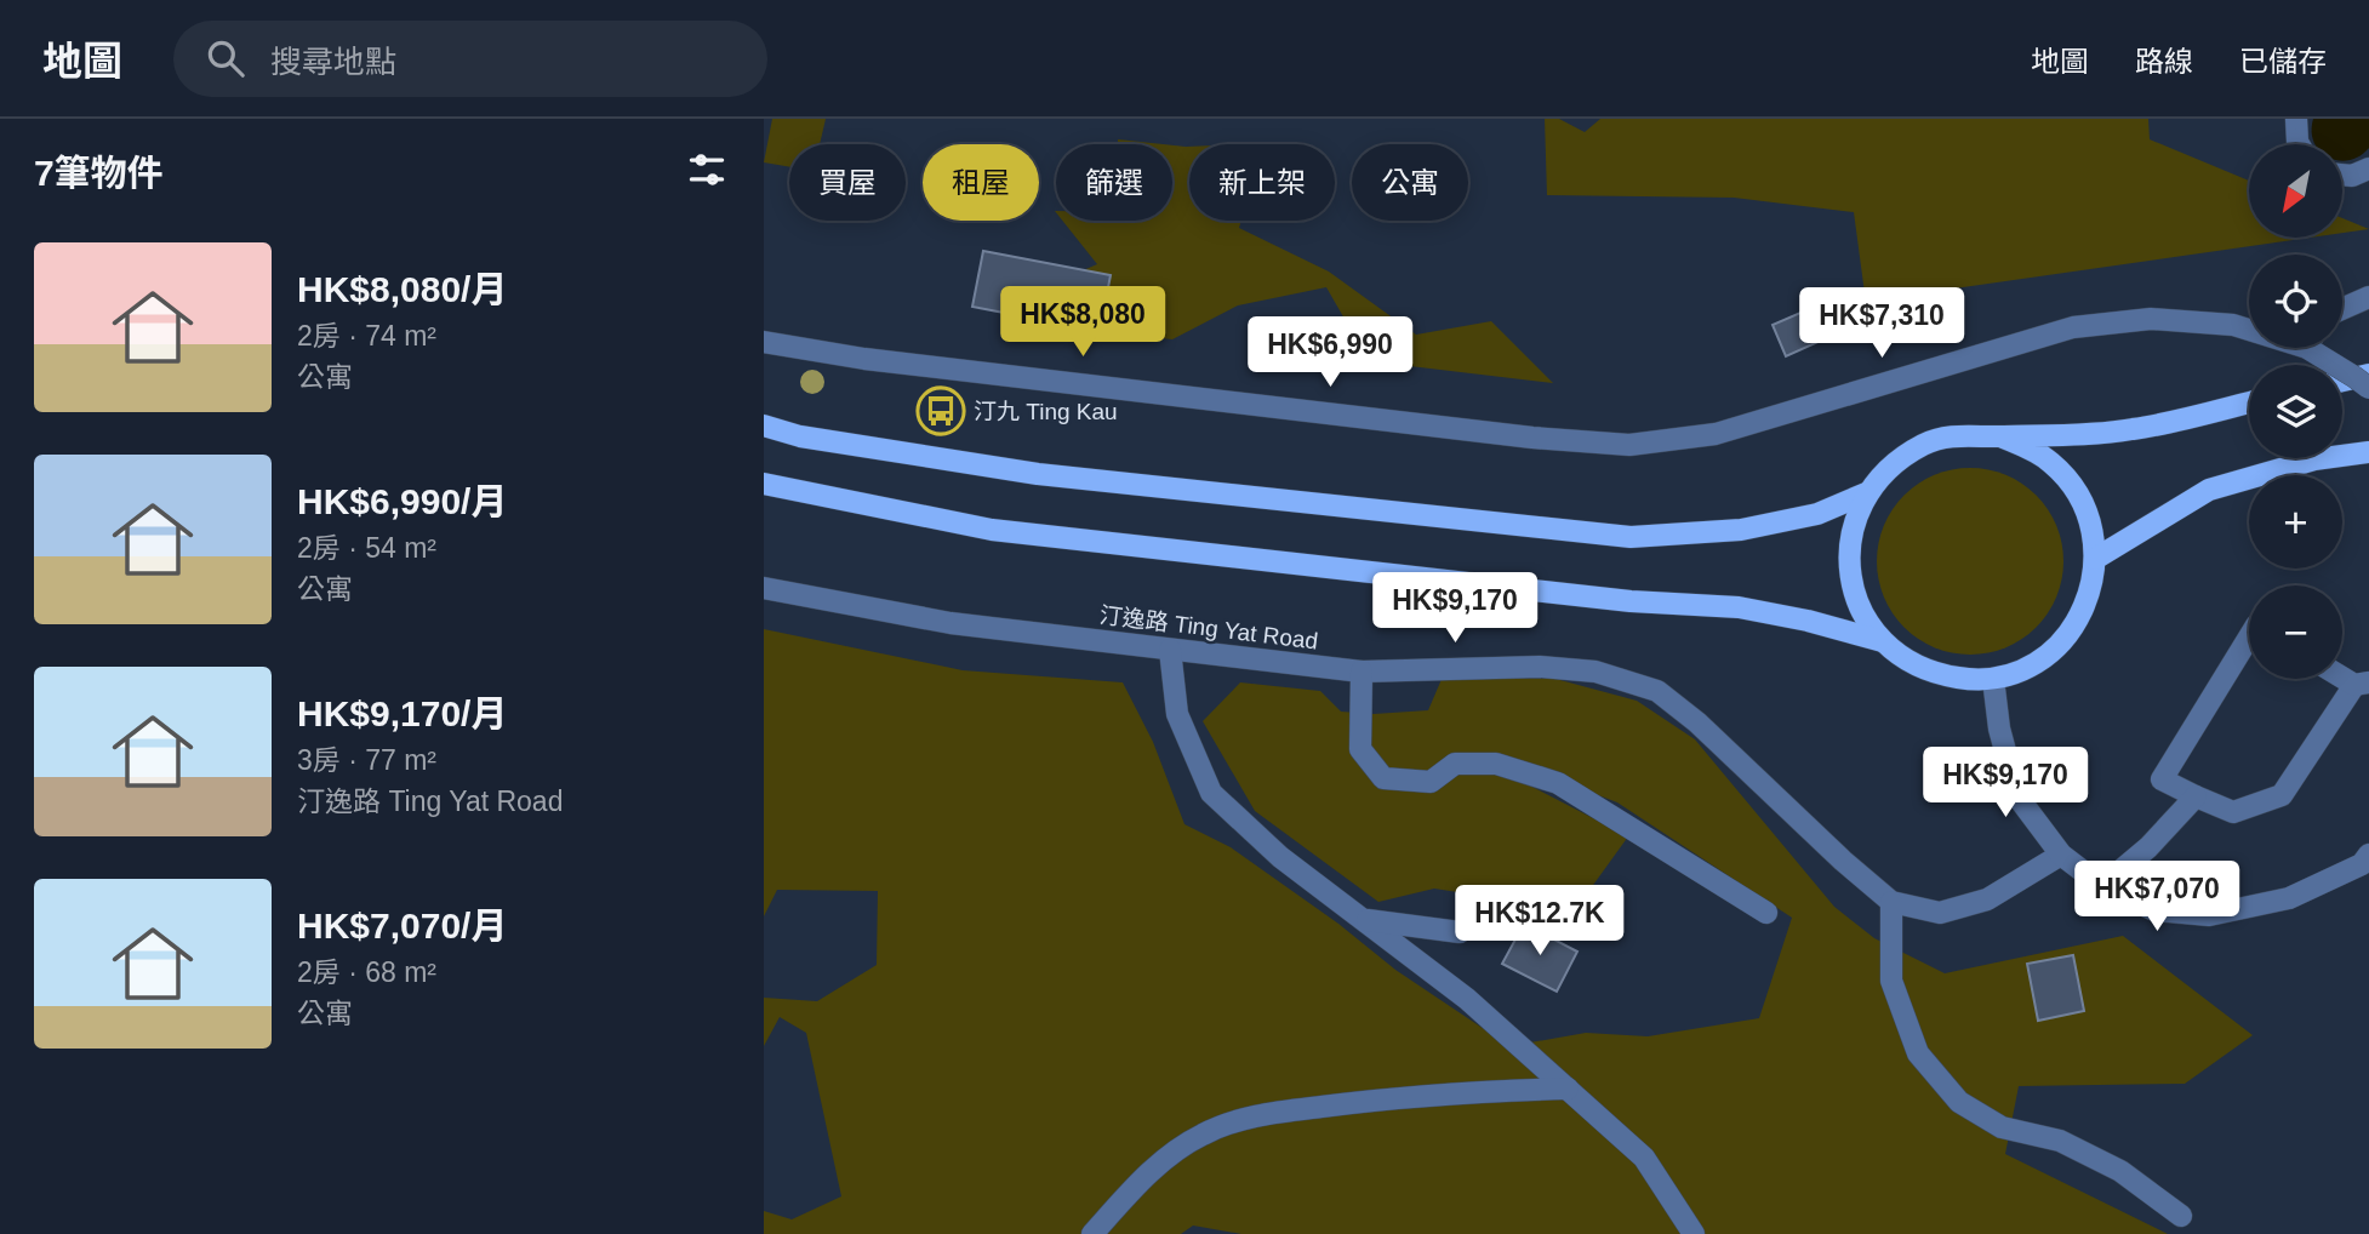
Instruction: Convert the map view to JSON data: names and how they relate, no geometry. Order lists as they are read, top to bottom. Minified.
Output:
{"streets":{"street":["汀逸路 Ting Yat Road"]},"places":{"bus stop":["汀九 Ting Kau"]},"north":"bottom left","page":{"header":"地圖","search":"搜尋地點","nav":["地圖","路線","已儲存"],"heading":"7筆物件","map_buttons":["+","−"],"chip":["買屋","租屋","篩選","新上架","公寓"],"list":[{"name":"HK$8,080/月","note":"2房 · 74 m² · 公寓"},{"name":"HK$6,990/月","note":"2房 · 54 m² · 公寓"},{"name":"HK$9,170/月","note":"3房 · 77 m² · 汀逸路 Ting Yat Road"},{"name":"HK$7,070/月","note":"2房 · 68 m² · 公寓"}],"price":["HK$8,080","HK$7,310","HK$6,990","HK$9,170","HK$9,170","HK$7,070","HK$12.7K"]}}
